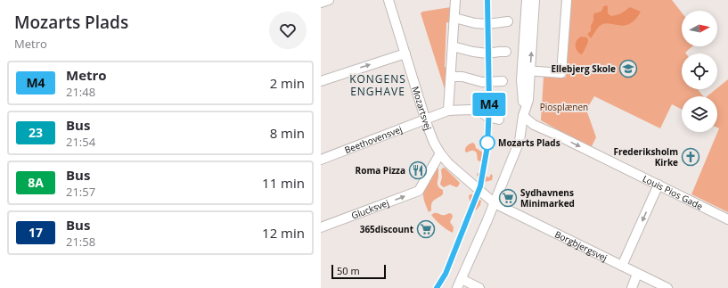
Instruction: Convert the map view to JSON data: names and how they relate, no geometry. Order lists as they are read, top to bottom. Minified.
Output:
{"streets":{"street":["Mozartsvej","Beethovensvej","Louis Pios Gade","Glucksvej","Borgbjergsvej"]},"crossings":[["Mozartsvej","Beethovensvej"],["Mozartsvej","Glucksvej"]],"one_way":["Louis Pios Gade","Glucksvej"],"districts":["KONGENS ENGHAVE"],"parks":["Piosplænen"],"places":{"school or university":["Ellebjerg Skole"],"other":["Mozarts Plads"],"church":["Frederiksholm Kirke"],"restaurant":["Roma Pizza"],"supermarket":["Sydhavnens Minimarked","365discount"]},"lines":["metro line M4"],"scale_bar":"50 m","north":"right","page":{"heading":["Mozarts Plads","Metro"],"on_map":"M4","list":[{"mark":"M4","name":"Metro","note":"21:48","value":"2 min"},{"mark":"23","name":"Bus","note":"21:54","value":"8 min"},{"mark":"8A","name":"Bus","note":"21:57","value":"11 min"},{"mark":"17","name":"Bus","note":"21:58","value":"12 min"}],"scale":"50 m"}}
